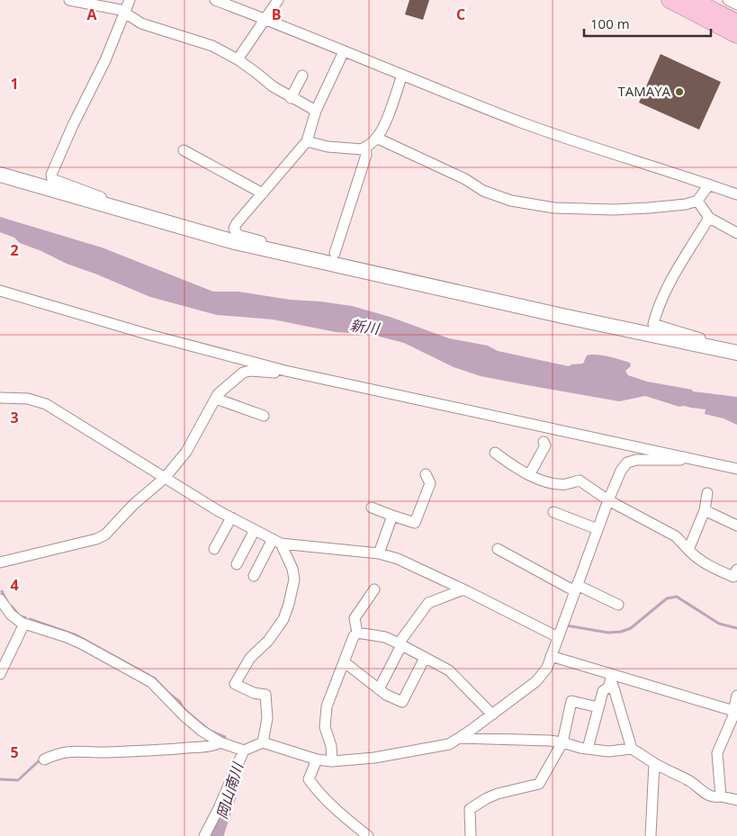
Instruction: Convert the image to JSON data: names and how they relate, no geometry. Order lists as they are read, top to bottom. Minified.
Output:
{"water":["新川","岡山南川"],"places":["TAMAYA"],"scale_bar":"100 m","grid":{"columns":["A","B","C"],"rows":["1","2","3","4","5"]}}
